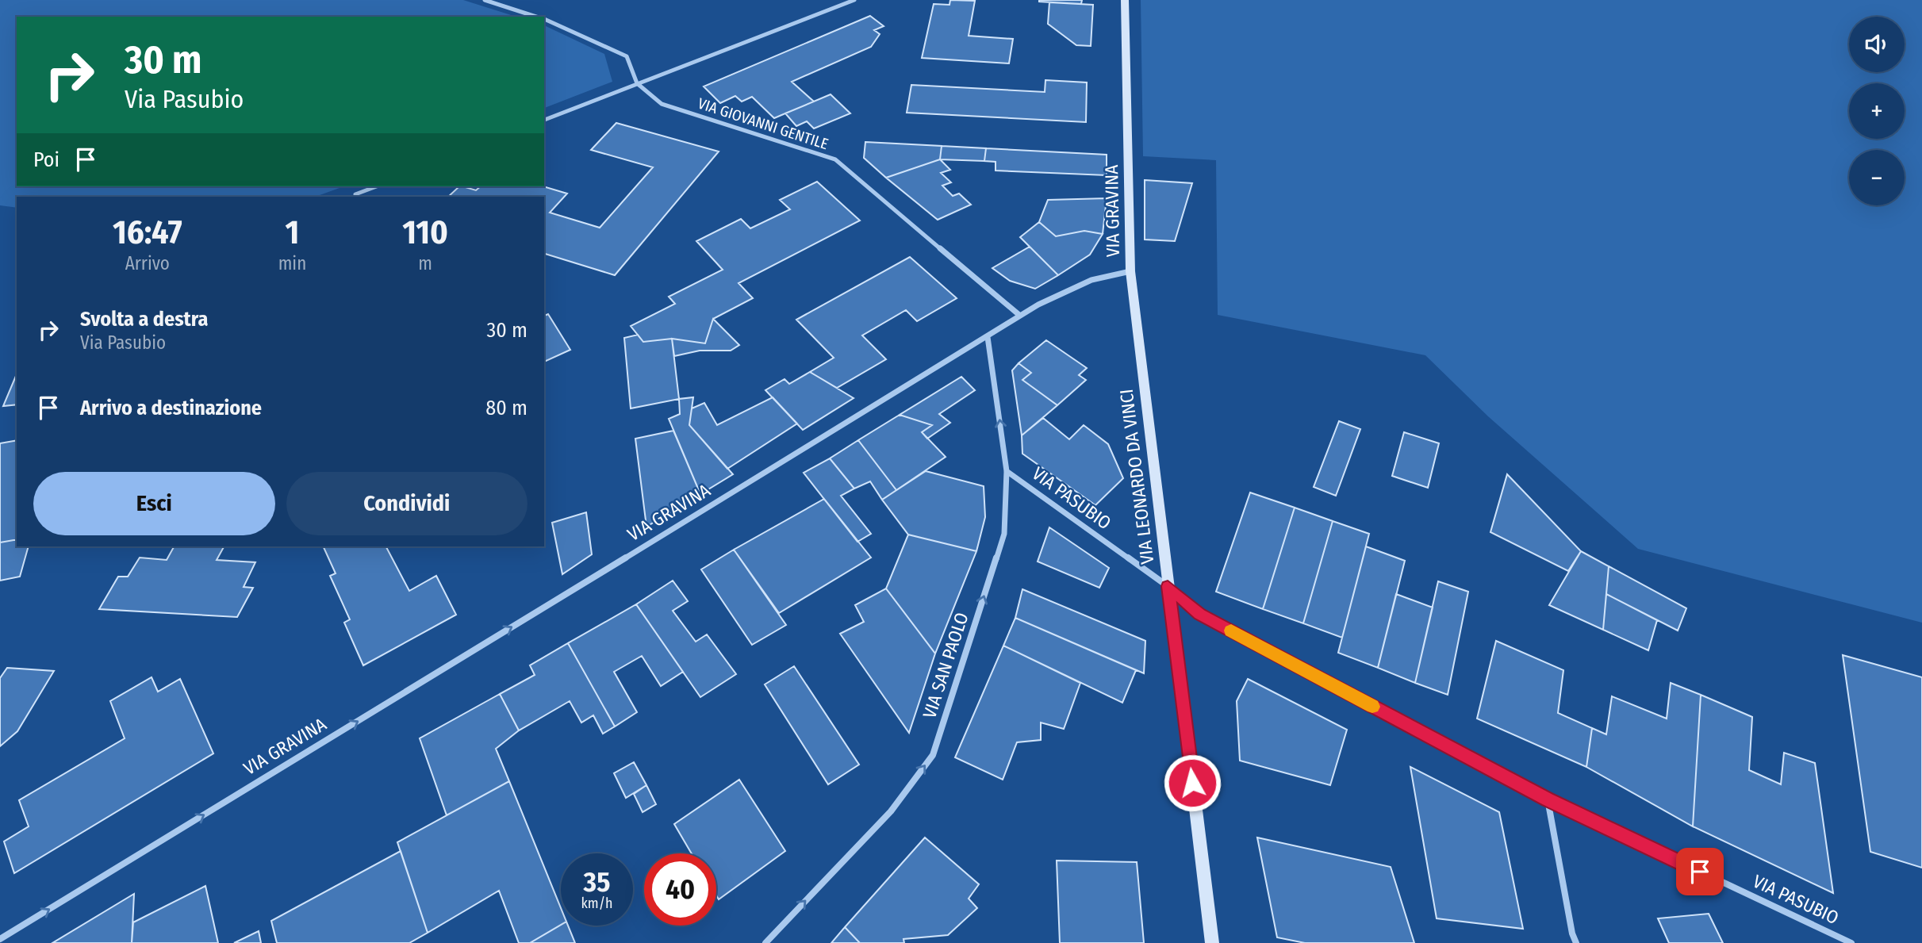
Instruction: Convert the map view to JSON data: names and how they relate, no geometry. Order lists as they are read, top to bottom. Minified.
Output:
{"streets":{"street":["VIA GIOVANNI GENTILE","VIA GRAVINA","VIA LEONARDO DA VINCI","VIA PASUBIO","VIA SAN PAOLO"]},"crossings":[["VIA GIOVANNI GENTILE","VIA GRAVINA"],["VIA GRAVINA","VIA LEONARDO DA VINCI"],["VIA GRAVINA","VIA SAN PAOLO"],["VIA LEONARDO DA VINCI","VIA PASUBIO"],["VIA PASUBIO","VIA SAN PAOLO"]],"one_way":["VIA GRAVINA","VIA SAN PAOLO"],"page":{"map_buttons":["+","−"],"turn":["30 m","Via Pasubio"],"then":"Poi","eta":["16:47","Arrivo","1","min","110","m"],"list":[{"name":"Svolta a destra","note":"Via Pasubio","value":"30 m"},{"name":"Arrivo a destinazione","value":"80 m"}],"buttons":["Esci","Condividi"],"speed":"35 km/h","limit":"40"}}
